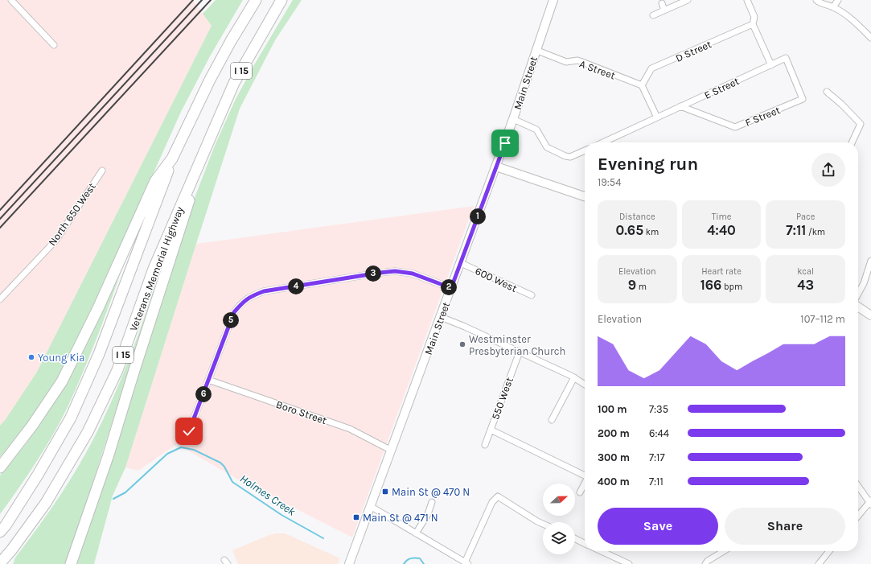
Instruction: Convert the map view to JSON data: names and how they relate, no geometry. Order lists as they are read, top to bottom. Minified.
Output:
{"streets":{"highway":["I 15","Veterans Memorial Highway"],"main road":["Main Street"],"street":["D Street","A Street","E Street","F Street","North 650 West","600 West","550 West","Boro Street"]},"crossings":[["D Street","A Street"],["A Street","Main Street"],["Main Street","600 West"],["Main Street","Boro Street"],["E Street","F Street"]],"water":["Holmes Creek"],"places":{"other":["Westminster Presbyterian Church","Young Kia"],"transit":["Main St @ 470 N","Main St @ 471 N"]},"north":"right","page":{"heading":["Evening run","19:54"],"stats":[["Distance","0.65 km"],["Time","4:40"],["Pace","7:11 /km"],["Elevation","9 m"],["Heart rate","166 bpm"],["kcal","43"]],"pins":["1","3","4","2","5","6"],"chart":["Elevation","107–112 m"],"list":[{"name":"100 m","note":"7:35"},{"name":"200 m","note":"6:44"},{"name":"300 m","note":"7:17"},{"name":"400 m","note":"7:11"}],"buttons":["Save","Share"]}}
